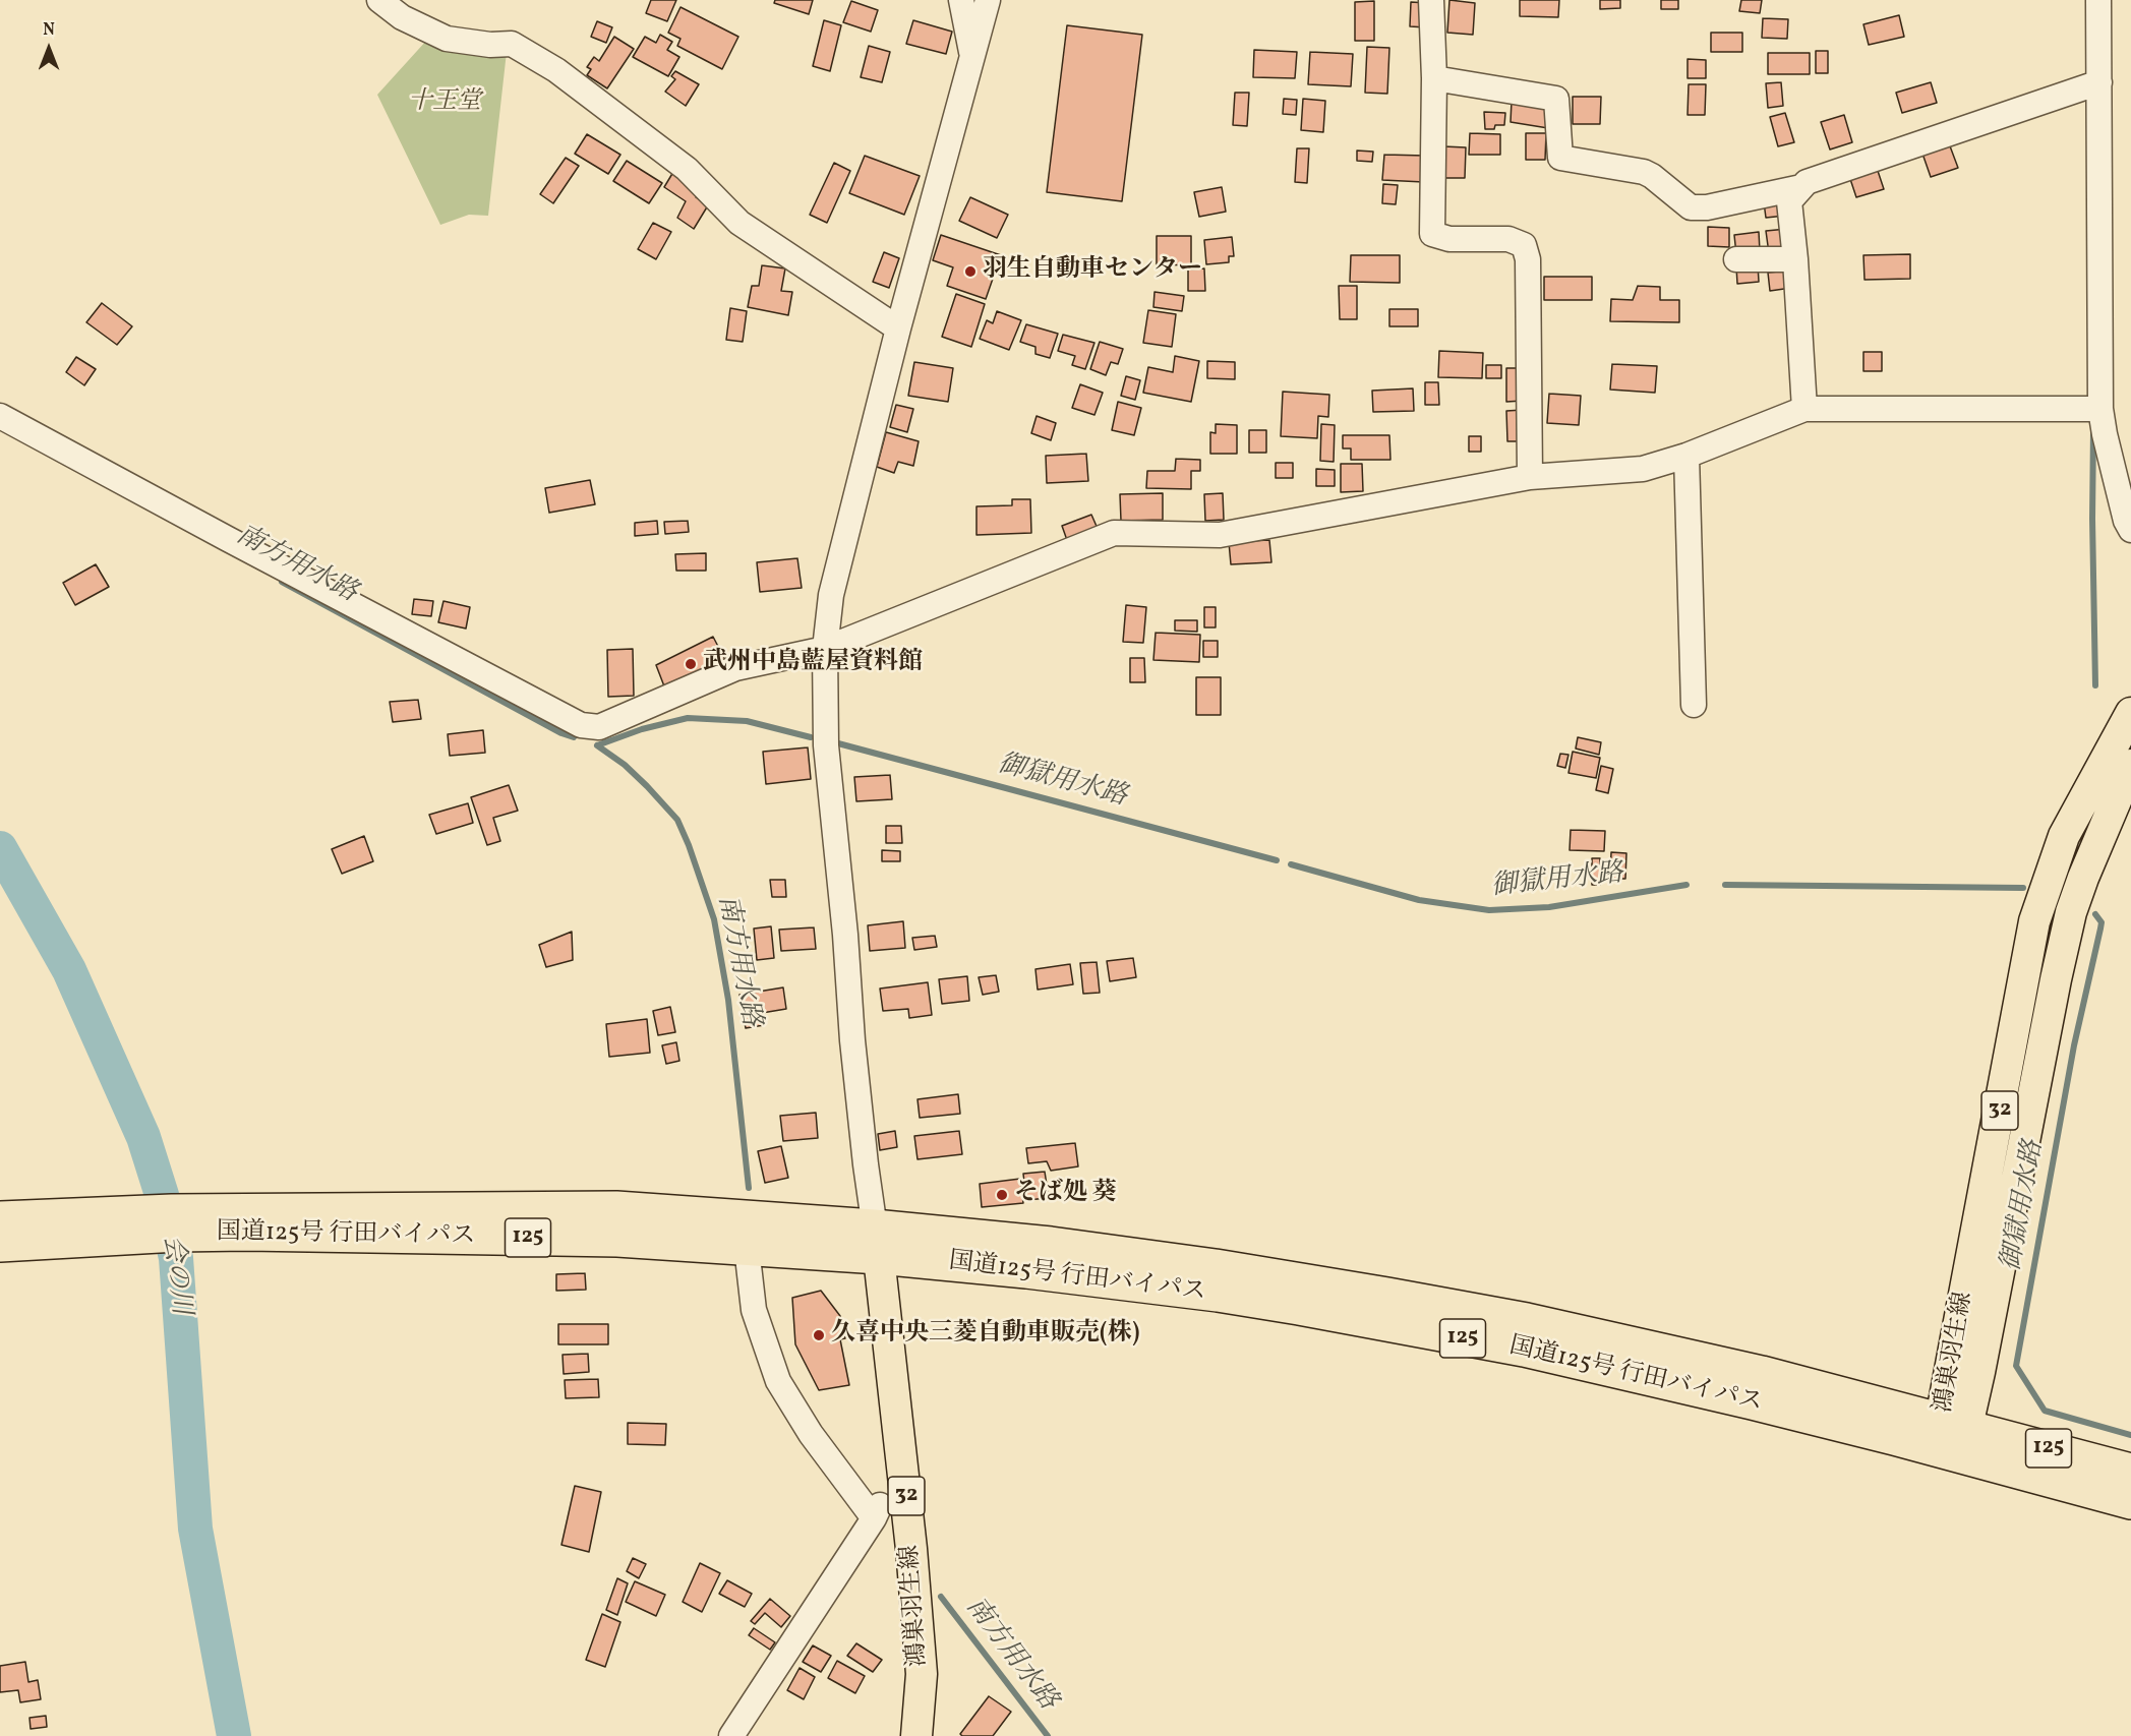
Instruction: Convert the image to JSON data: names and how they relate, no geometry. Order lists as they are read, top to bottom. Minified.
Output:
{"streets":{"highway":["国道125号 行田バイパス","125"],"main road":["32","鴻巣羽生線"]},"crossings":[["国道125号 行田バイパス","鴻巣羽生線"]],"water":["南方用水路","御獄用水路","会の川"],"parks":["十王堂"],"places":["羽生自動車センター","武州中島藍屋資料館","そば処 葵","久喜中央三菱自動車販売(株)"],"north":"top"}
